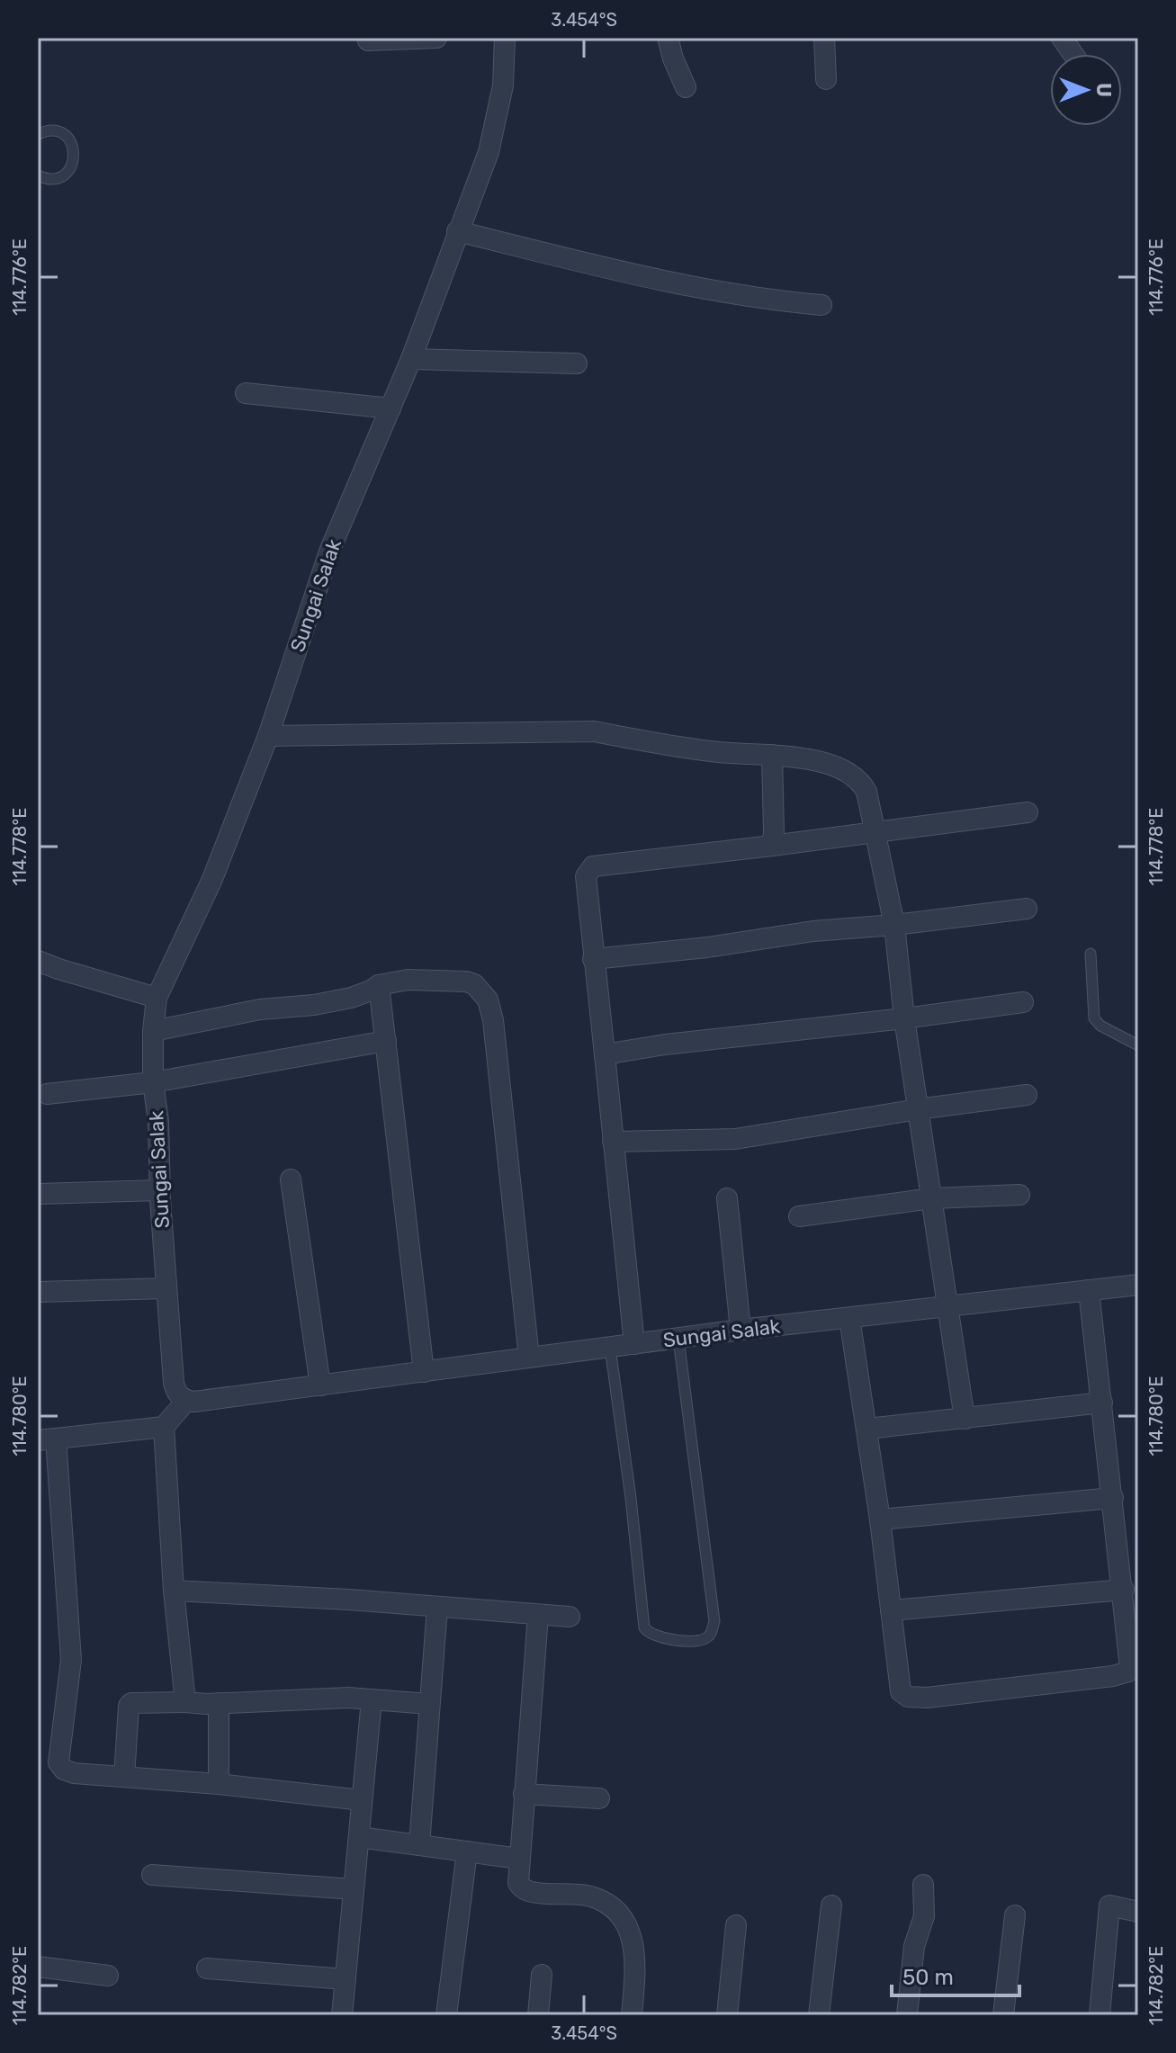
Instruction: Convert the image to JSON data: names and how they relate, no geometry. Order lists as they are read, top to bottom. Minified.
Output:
{"streets":{"street":["Sungai Salak"]},"scale_bar":"50 m","north":"right","coordinates":["3.454°S","114.776°E","114.778°E","114.780°E","114.782°E"]}
